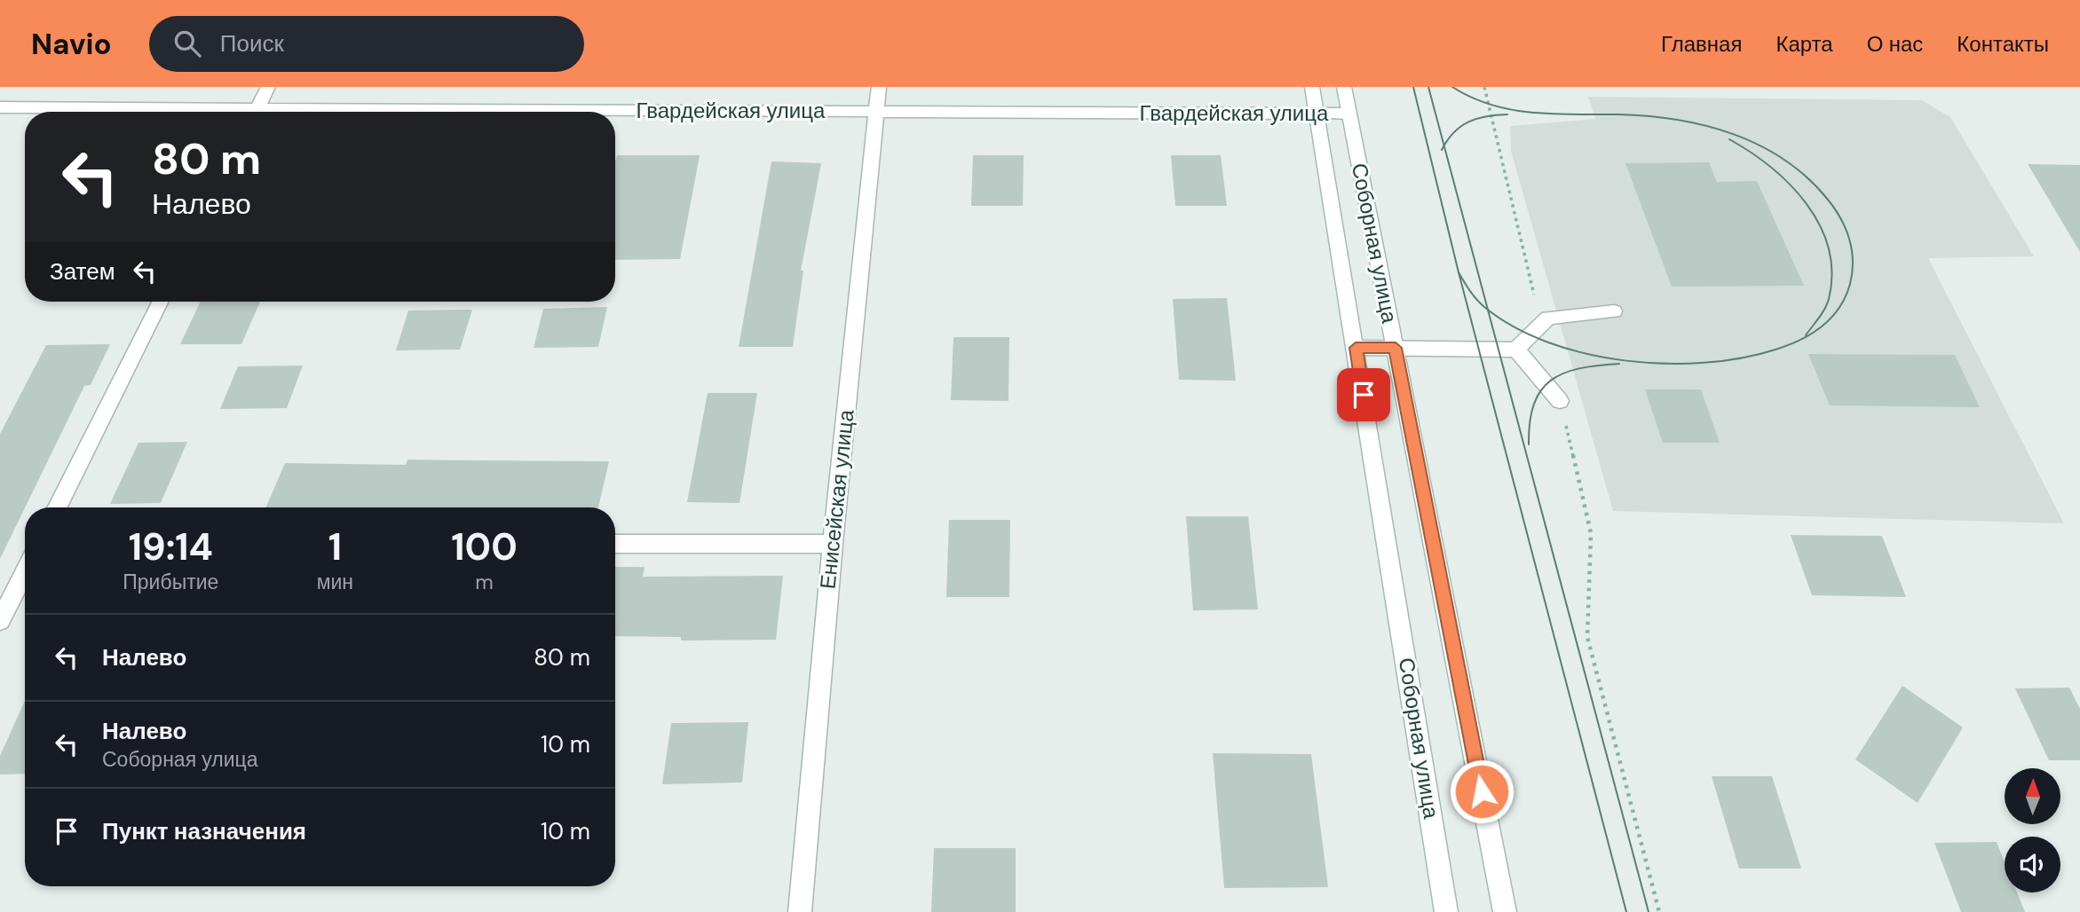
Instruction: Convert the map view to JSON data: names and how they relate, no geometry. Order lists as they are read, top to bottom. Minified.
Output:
{"streets":{"main road":["Гвардейская улица","Соборная улица","Енисейская улица"]},"crossings":[["Гвардейская улица","Соборная улица"],["Гвардейская улица","Енисейская улица"]],"north":"top","page":{"header":"Navio","search":"Поиск","nav":["Главная","Карта","О нас","Контакты"],"turn":["80 m","Налево"],"then":"Затем","eta":["19:14","Прибытие","1","мин","100","m"],"list":[{"name":"Налево","value":"80 m"},{"name":"Налево","note":"Соборная улица","value":"10 m"},{"name":"Пункт назначения","value":"10 m"}]}}
